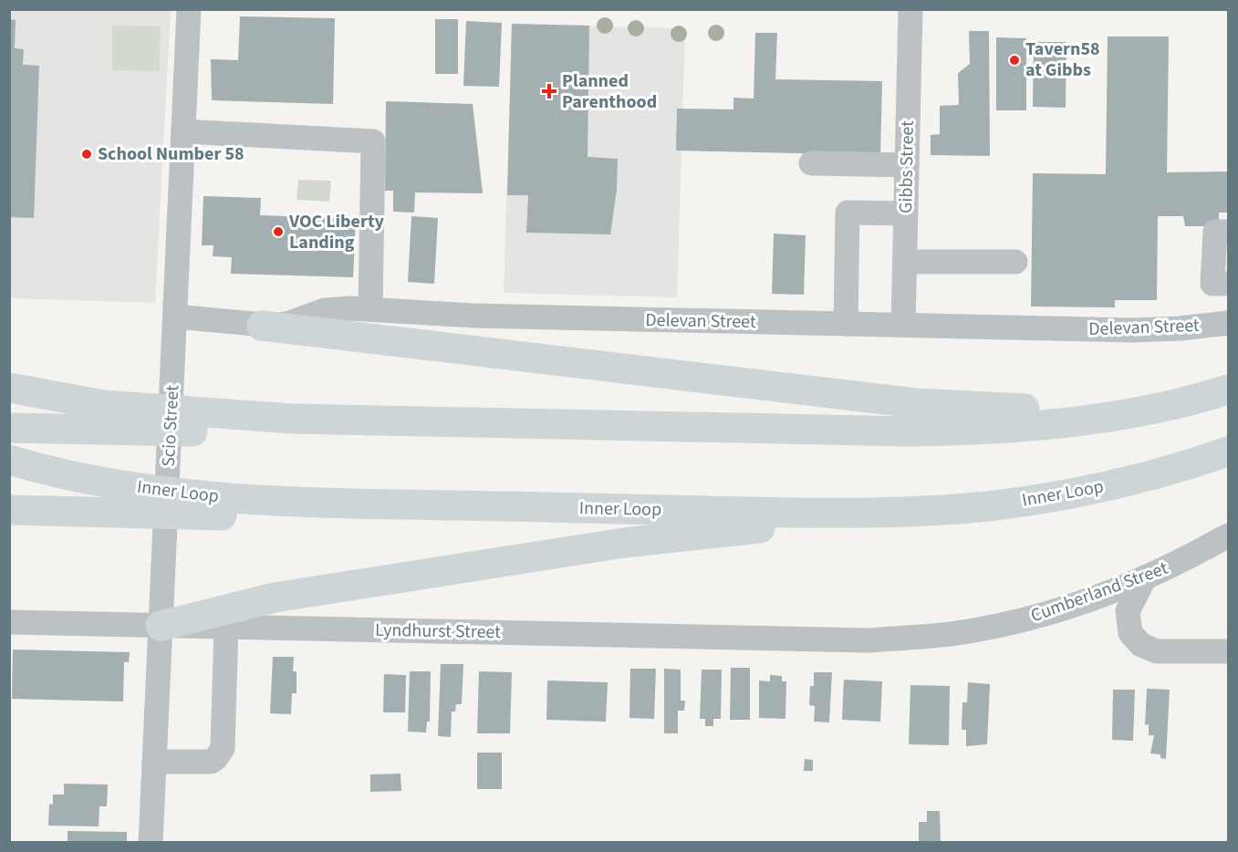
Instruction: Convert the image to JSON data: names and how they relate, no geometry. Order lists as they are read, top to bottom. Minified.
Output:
{"streets":{"highway":["Inner Loop"],"street":["Gibbs Street","Delevan Street","Scio Street","Cumberland Street","Lyndhurst Street"]},"crossings":[["Gibbs Street","Delevan Street"],["Delevan Street","Scio Street"],["Scio Street","Lyndhurst Street"],["Cumberland Street","Lyndhurst Street"]],"places":{"other":["Tavern58 at Gibbs","School Number 58","VOC Liberty Landing"],"health":["Planned Parenthood"]}}
